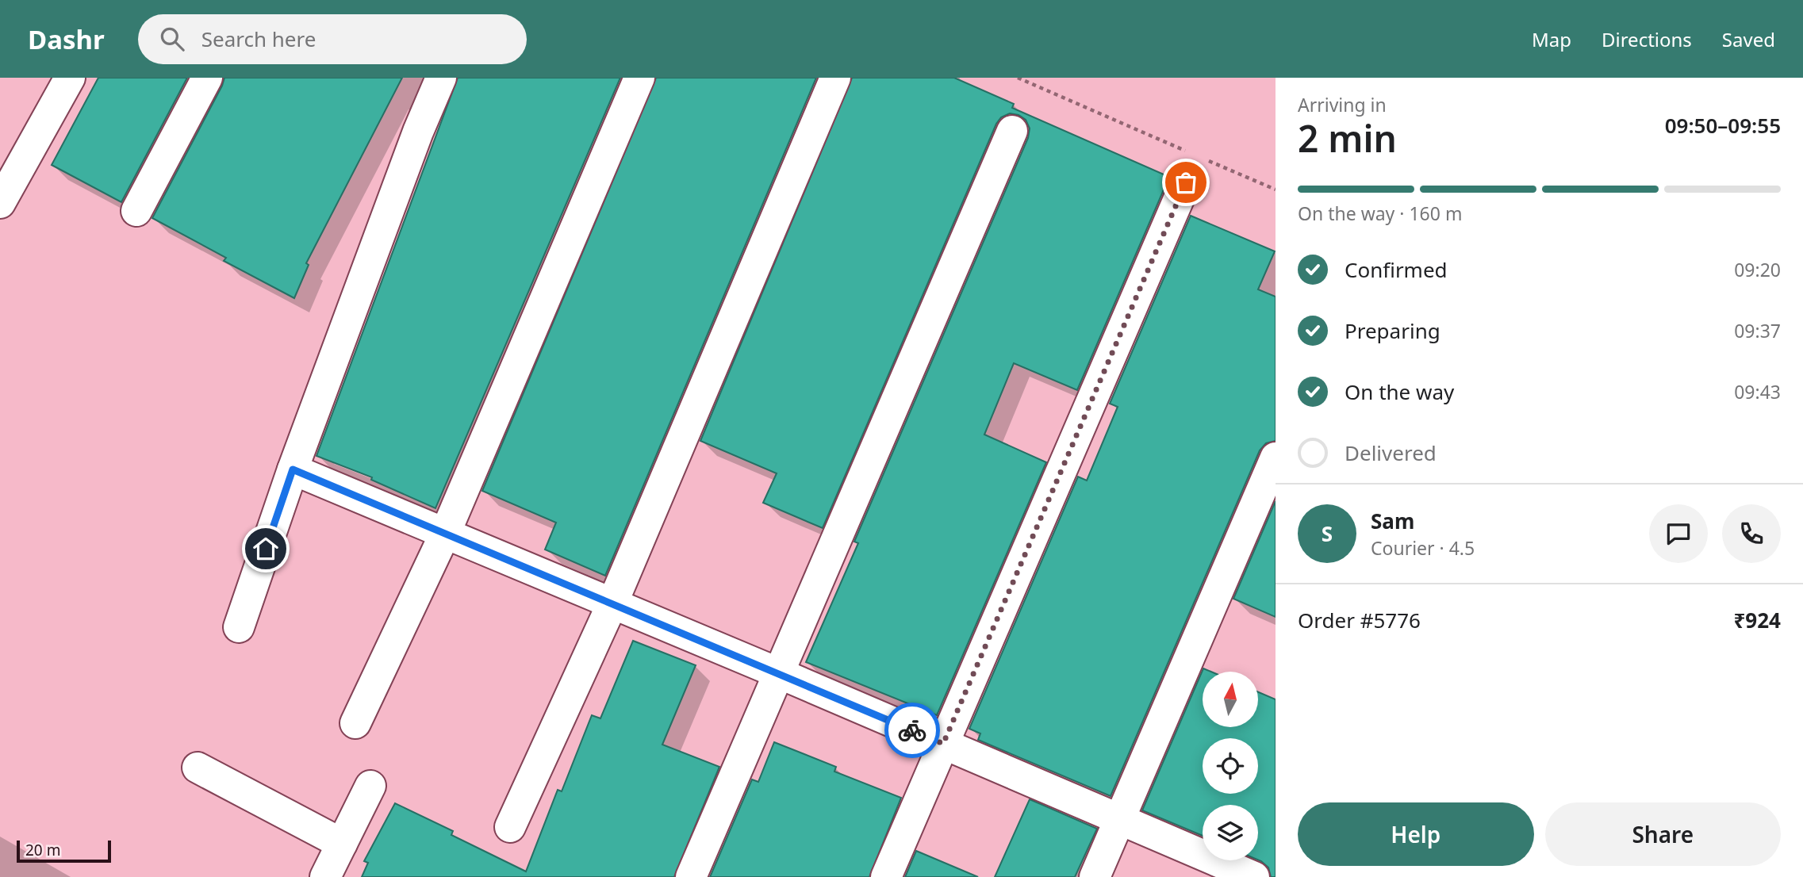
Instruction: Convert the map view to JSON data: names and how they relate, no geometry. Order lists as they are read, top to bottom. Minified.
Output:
{"scale_bar":"20 m","north":"top","page":{"header":"Dashr","search":"Search here","nav":["Map","Directions","Saved"],"heading":["2 min","Arriving in","09:50–09:55"],"panel":["Sam","Courier · 4.5","Order #5776","₹924"],"bar":"On the way · 160 m","list":[["Confirmed","09:20"],["Preparing","09:37"],["On the way","09:43"],"Delivered"],"round":"S","buttons":["Help","Share"],"scale":"20 m"}}
